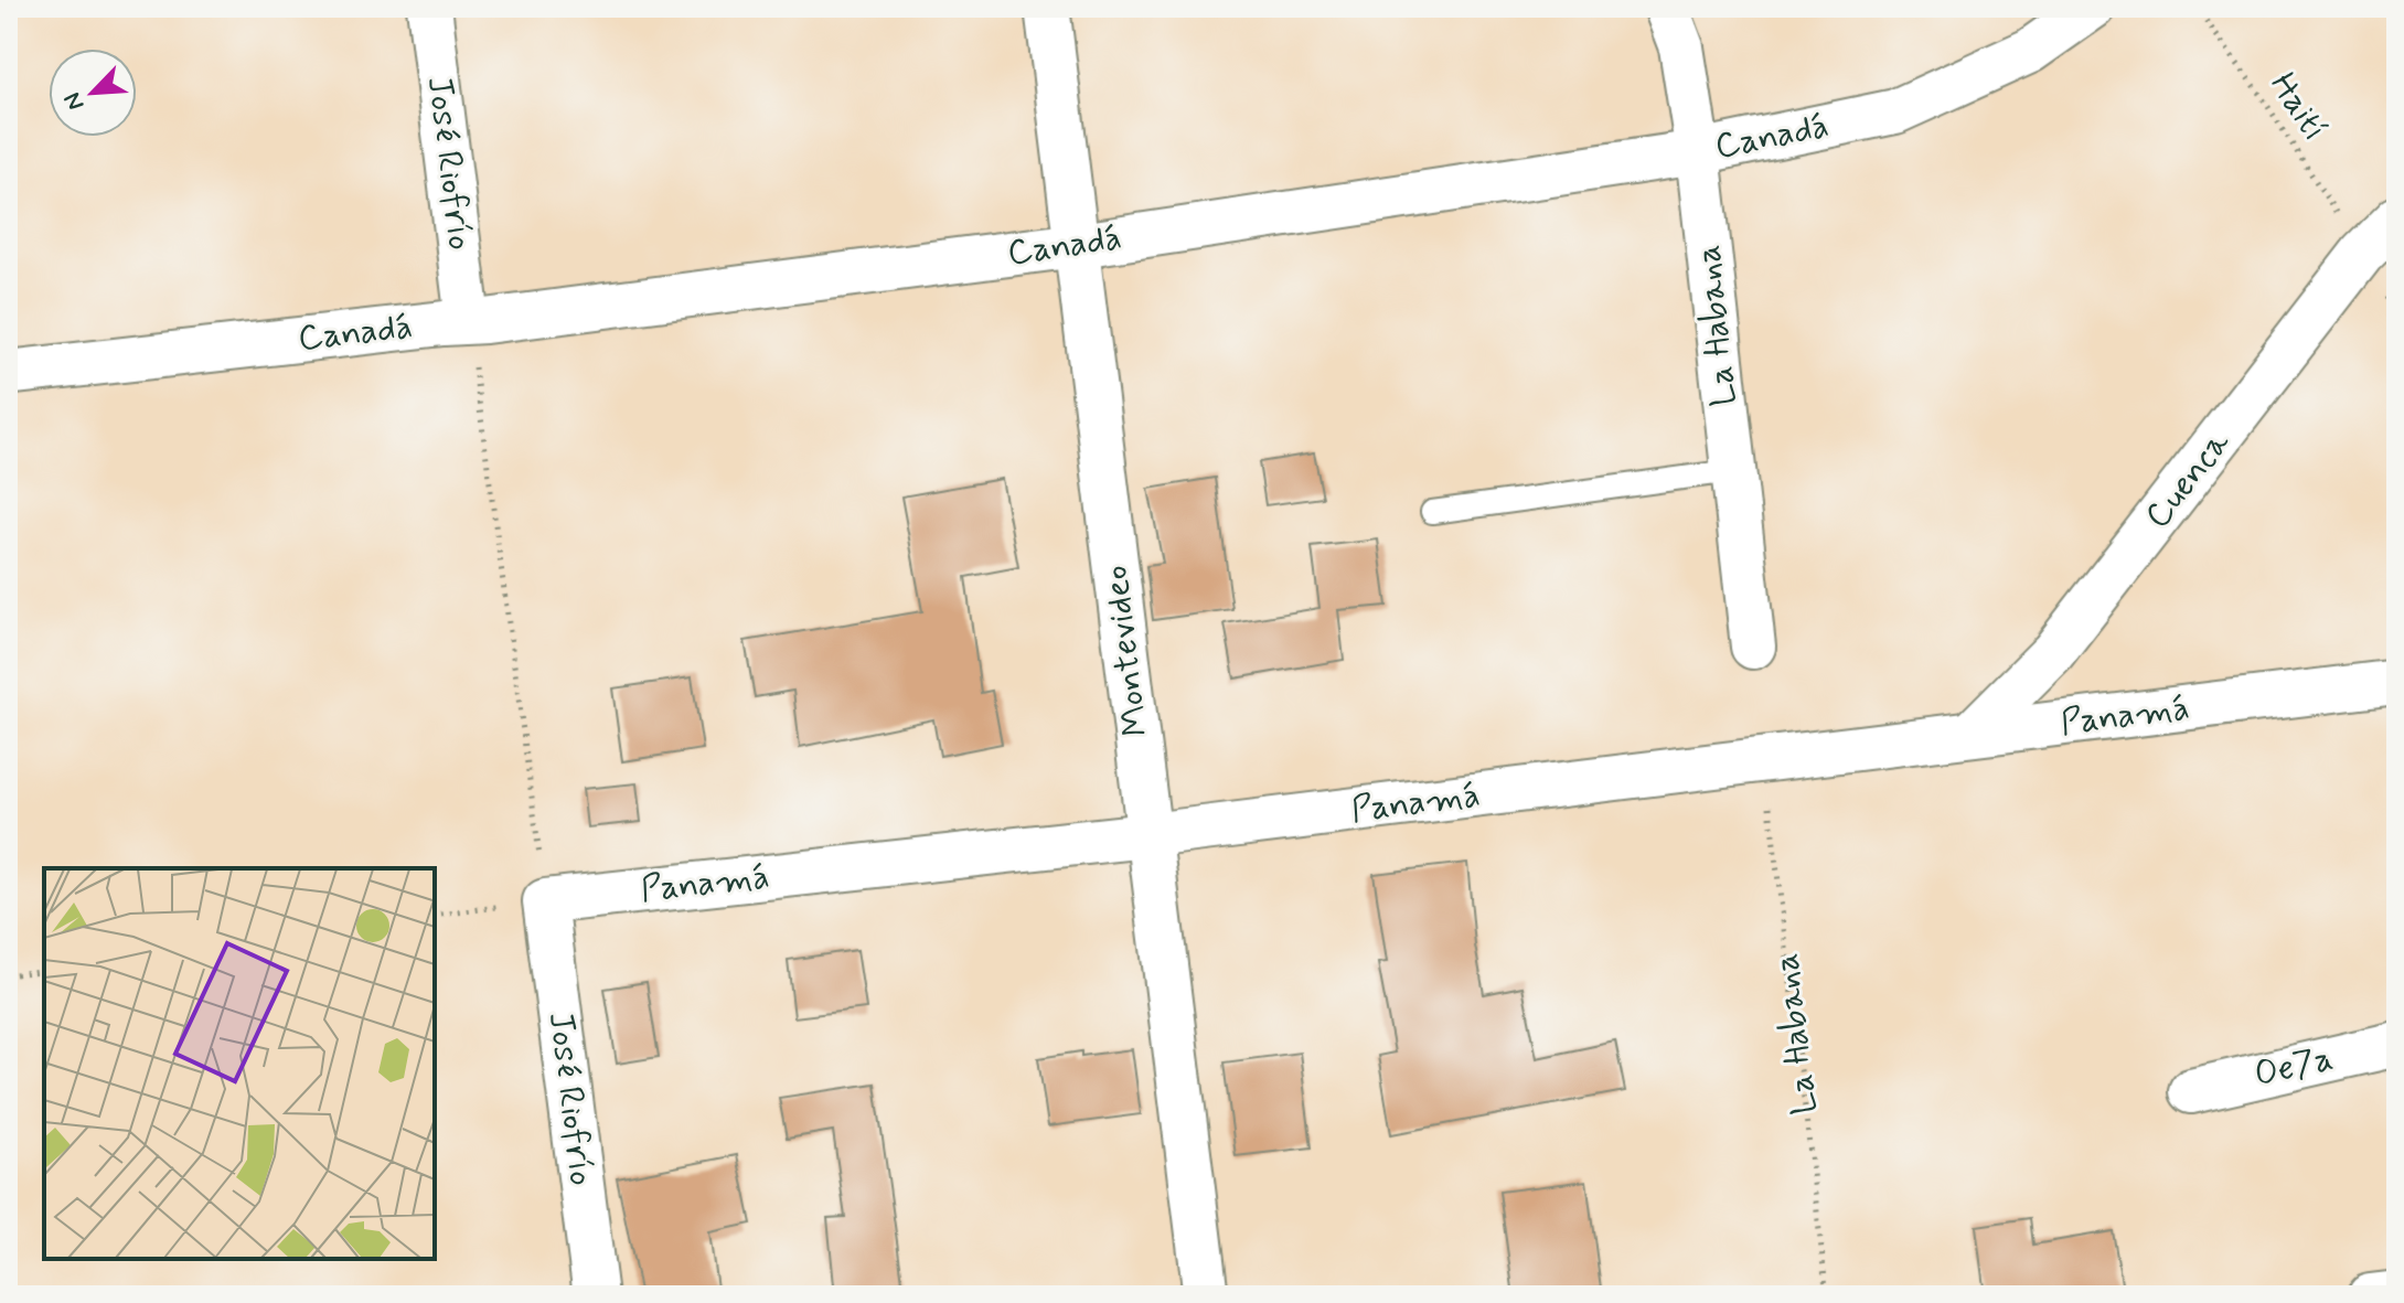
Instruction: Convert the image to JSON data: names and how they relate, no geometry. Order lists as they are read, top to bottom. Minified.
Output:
{"streets":{"street":["Canadá","José Riofrío","La Habana","Cuenca","Montevideo","Panamá","Oe7a"],"path":["Haití"]},"crossings":[["Canadá","José Riofrío"],["Canadá","La Habana"],["Canadá","Montevideo"],["José Riofrío","Panamá"],["Cuenca","Panamá"],["Montevideo","Panamá"]],"north":"bottom left"}
